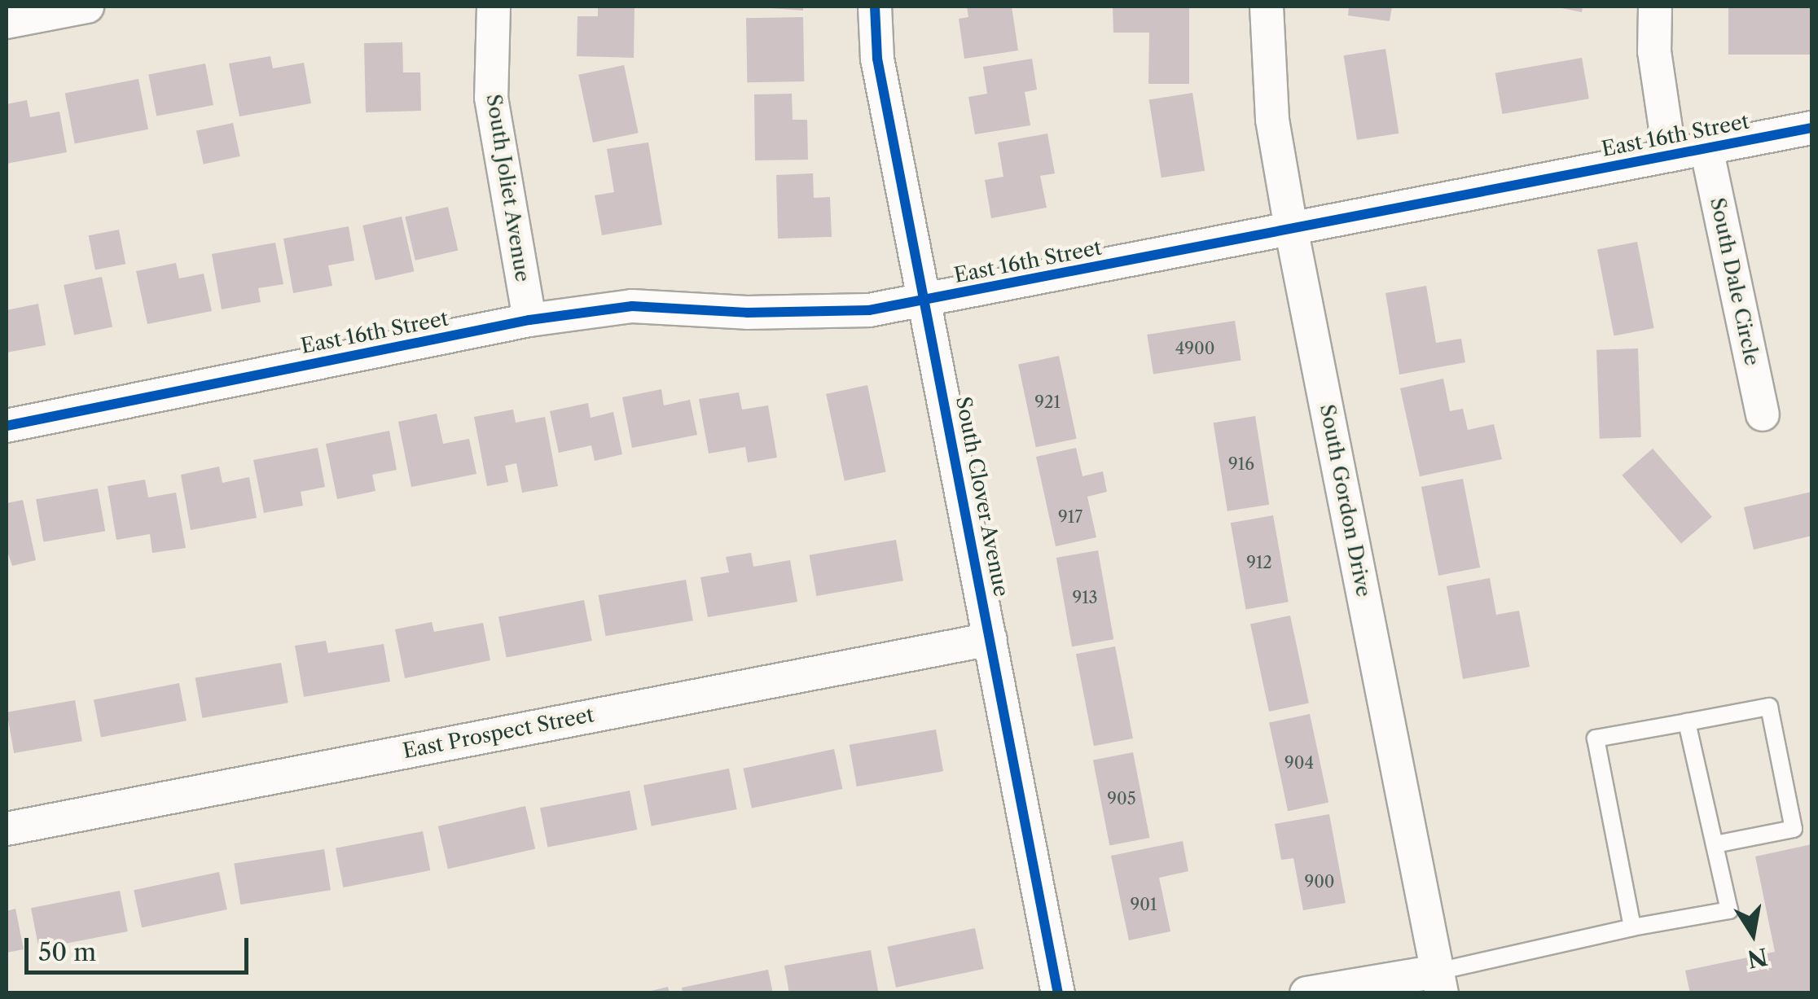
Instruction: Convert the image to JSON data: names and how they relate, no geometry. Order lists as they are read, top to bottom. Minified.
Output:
{"streets":{"street":["East 16th Street","South Joliet Avenue","South Dale Circle","South Clover Avenue","South Gordon Drive","East Prospect Street"]},"crossings":[["East 16th Street","South Joliet Avenue"],["East 16th Street","South Dale Circle"],["East 16th Street","South Clover Avenue"],["East 16th Street","South Gordon Drive"],["South Clover Avenue","East Prospect Street"]],"house_numbers":["4900","921","916","917","912","913","904","905","900","901"],"scale_bar":"50 m","north":"bottom"}
